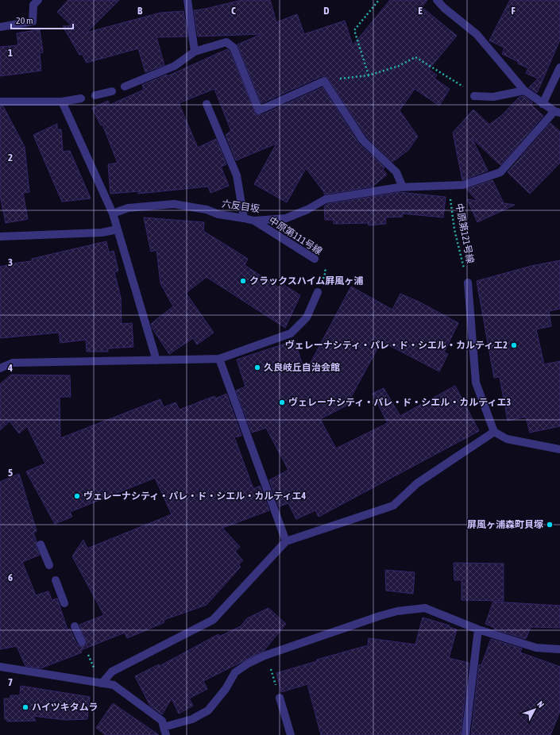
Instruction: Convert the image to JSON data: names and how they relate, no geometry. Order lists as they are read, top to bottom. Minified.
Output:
{"streets":{"street":["六反目坂","中原第111号線"],"path":["中原第121号線"]},"crossings":[["六反目坂","中原第111号線"]],"places":["クラックスハイム屛風ヶ浦","ヴェレーナシティ・パレ・ド・シエル・カルティエ2","久良岐丘自治会館","ヴェレーナシティ・パレ・ド・シエル・カルティエ3","ヴェレーナシティ・パレ・ド・シエル・カルティエ4","屏風ヶ浦森町貝塚","ハイツキタムラ"],"scale_bar":"20 m","north":"top right","grid":{"columns":["B","C","D","E","F"],"rows":["1","2","3","4","5","6","7"]}}
